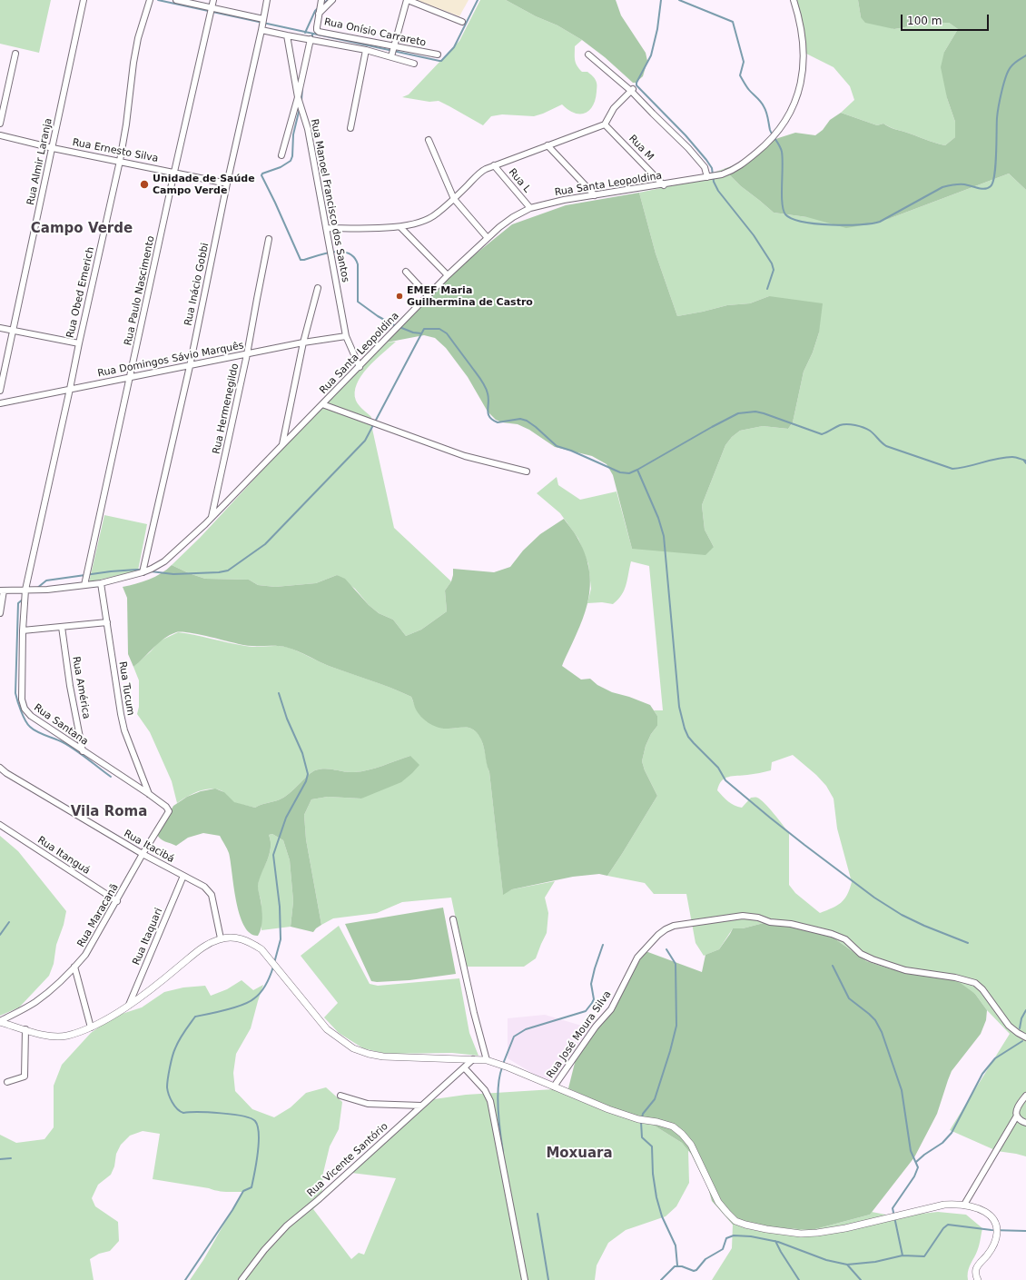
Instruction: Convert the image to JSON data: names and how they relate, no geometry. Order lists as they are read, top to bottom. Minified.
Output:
{"streets":{"street":["Rua Onísio Carrareto","Rua M","Rua Ernesto Silva","Rua Almir Laranja","Rua L","Rua Santa Leopoldina","Rua Manoel Francisco dos Santos","Rua Inácio Gobbi","Rua Paulo Nascimento","Rua Obed Emerich","Rua Domingos Sávio Marquês","Rua Hermenegildo","Rua América","Rua Tucum","Rua Santana","Rua Itacibá","Rua Itanguá","Rua Maracanã","Rua Itaquari","Rua José Moura Silva","Rua Vicente Santório"]},"crossings":[["Rua M","Rua Santa Leopoldina"],["Rua Ernesto Silva","Rua Almir Laranja"],["Rua Ernesto Silva","Rua Inácio Gobbi"],["Rua Ernesto Silva","Rua Paulo Nascimento"],["Rua Ernesto Silva","Rua Obed Emerich"],["Rua L","Rua Santa Leopoldina"],["Rua Santa Leopoldina","Rua Manoel Francisco dos Santos"],["Rua Santa Leopoldina","Rua Inácio Gobbi"],["Rua Santa Leopoldina","Rua Paulo Nascimento"],["Rua Santa Leopoldina","Rua Obed Emerich"],["Rua Santa Leopoldina","Rua Hermenegildo"],["Rua Santa Leopoldina","Rua Tucum"],["Rua Santa Leopoldina","Rua Santana"],["Rua Manoel Francisco dos Santos","Rua Domingos Sávio Marquês"],["Rua Inácio Gobbi","Rua Domingos Sávio Marquês"],["Rua Paulo Nascimento","Rua Domingos Sávio Marquês"],["Rua Obed Emerich","Rua Domingos Sávio Marquês"],["Rua Obed Emerich","Rua Santana"],["Rua Domingos Sávio Marquês","Rua Hermenegildo"],["Rua América","Rua Santana"],["Rua Tucum","Rua Santana"],["Rua Santana","Rua Maracanã"],["Rua Itacibá","Rua Maracanã"],["Rua Itacibá","Rua Itaquari"],["Rua Itanguá","Rua Maracanã"]],"districts":["Campo Verde","Vila Roma","Moxuara"],"places":["Unidade de Saúde Campo Verde","EMEF Maria Guilhermina de Castro"],"scale_bar":"100 m"}
